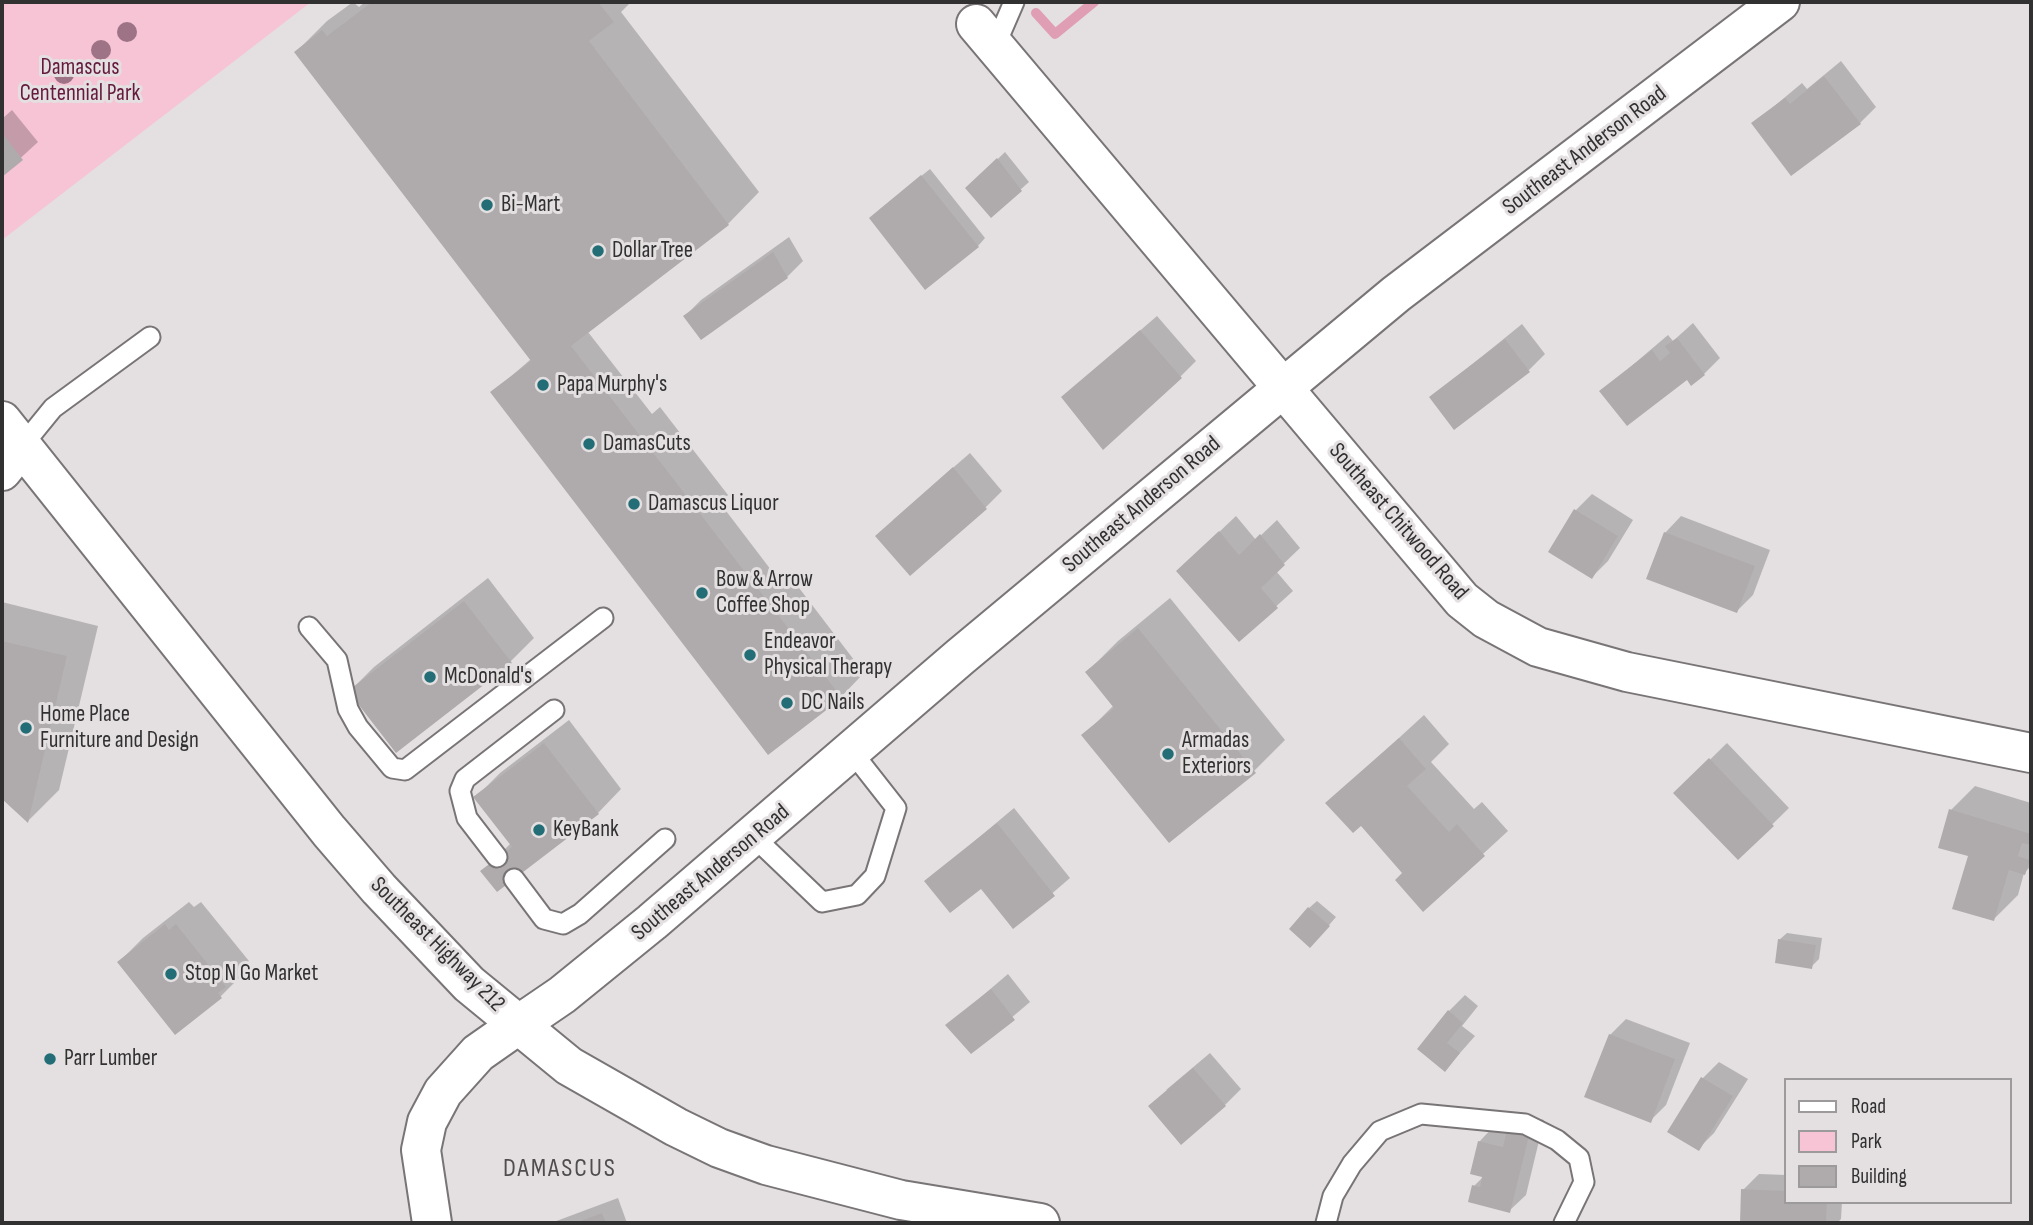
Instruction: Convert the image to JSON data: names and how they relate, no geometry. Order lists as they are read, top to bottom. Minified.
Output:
{"streets":{"main road":["Southeast Anderson Road","Southeast Chitwood Road","Southeast Highway 212"]},"crossings":[["Southeast Anderson Road","Southeast Chitwood Road"],["Southeast Anderson Road","Southeast Highway 212"]],"districts":["DAMASCUS"],"parks":["Damascus Centennial Park"],"places":["Bi-Mart","Dollar Tree","Papa Murphy's","DamasCuts","Damascus Liquor","Bow & Arrow Coffee Shop","Endeavor Physical Therapy","McDonald's","DC Nails","Home Place Furniture and Design","Armadas Exteriors","KeyBank","Stop N Go Market","Parr Lumber"],"legend":["Road","Park","Building"]}
